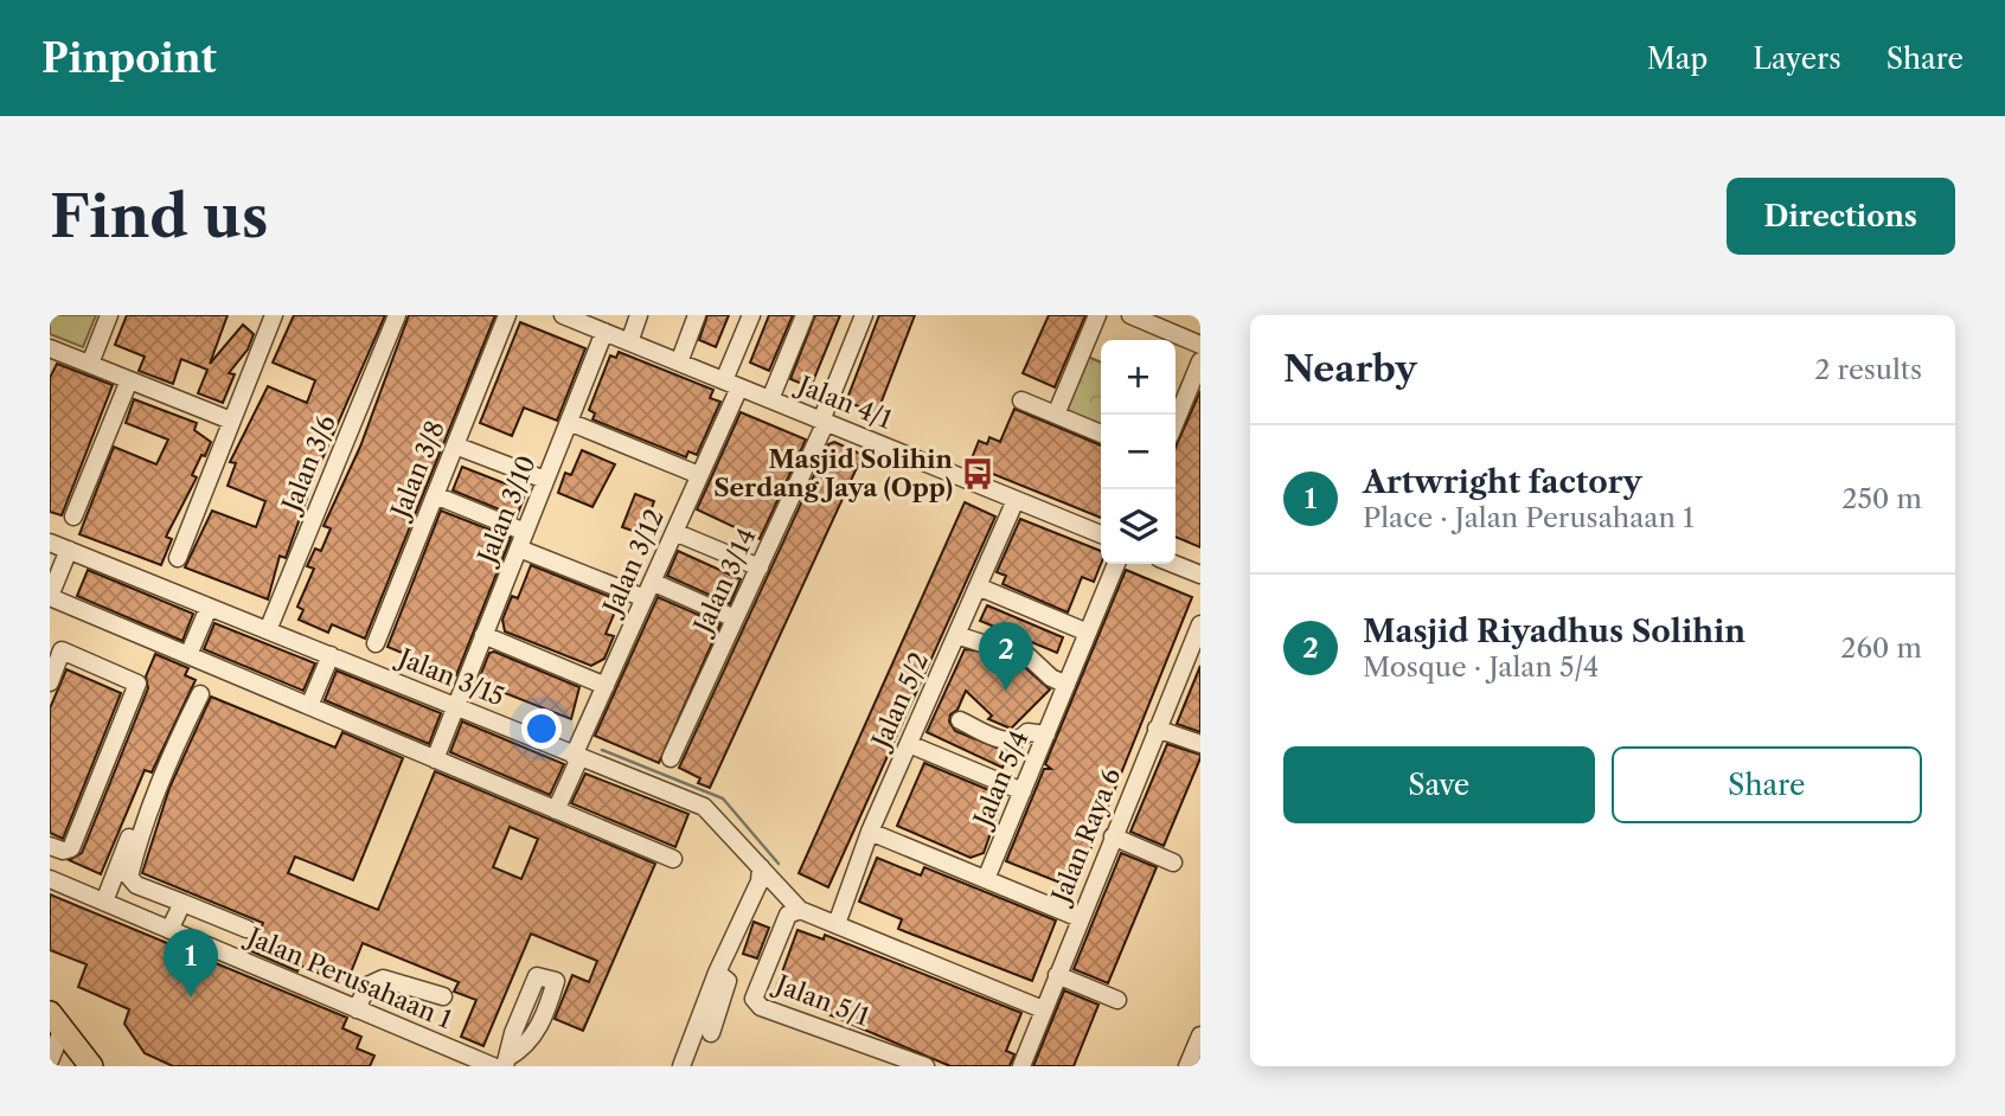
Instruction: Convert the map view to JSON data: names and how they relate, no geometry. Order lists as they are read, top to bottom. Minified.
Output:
{"streets":{"street":["Jalan 4/1","Jalan 3/6","Jalan 3/8","Jalan 3/10","Jalan 3/12","Jalan 3/14","Jalan 3/15","Jalan 5/2","Jalan 5/4","Jalan Raya 6","Jalan Perusahaan 1","Jalan 5/1"]},"crossings":[["Jalan 4/1","Jalan 3/10"],["Jalan 4/1","Jalan 3/12"],["Jalan 4/1","Jalan 3/14"],["Jalan 4/1","Jalan 5/2"],["Jalan 3/6","Jalan 3/15"],["Jalan 3/10","Jalan 3/15"],["Jalan 3/12","Jalan 3/15"],["Jalan 3/15","Jalan 5/1"]],"places":{"bus stop":["Masjid Solihin Serdang Jaya (Opp)"]},"page":{"header":"Pinpoint","nav":["Map","Layers","Share"],"buttons":["Directions",["Save","Share"]],"title":"Find us","heading":["Nearby","2 results"],"map_buttons":["+","−"],"list":[{"mark":"1","name":"Artwright factory","note":"Place · Jalan Perusahaan 1","value":"250 m"},{"mark":"2","name":"Masjid Riyadhus Solihin","note":"Mosque · Jalan 5/4","value":"260 m"}],"pins":["2","1"]}}
